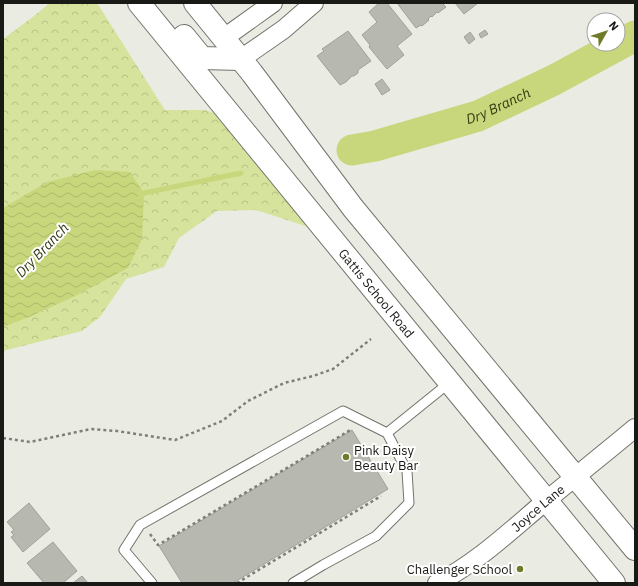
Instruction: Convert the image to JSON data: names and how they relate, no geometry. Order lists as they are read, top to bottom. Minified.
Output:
{"streets":{"main road":["Gattis School Road"],"street":["Joyce Lane"]},"crossings":[["Gattis School Road","Joyce Lane"]],"water":["Dry Branch"],"places":["Pink Daisy Beauty Bar","Challenger School"],"north":"top right"}
